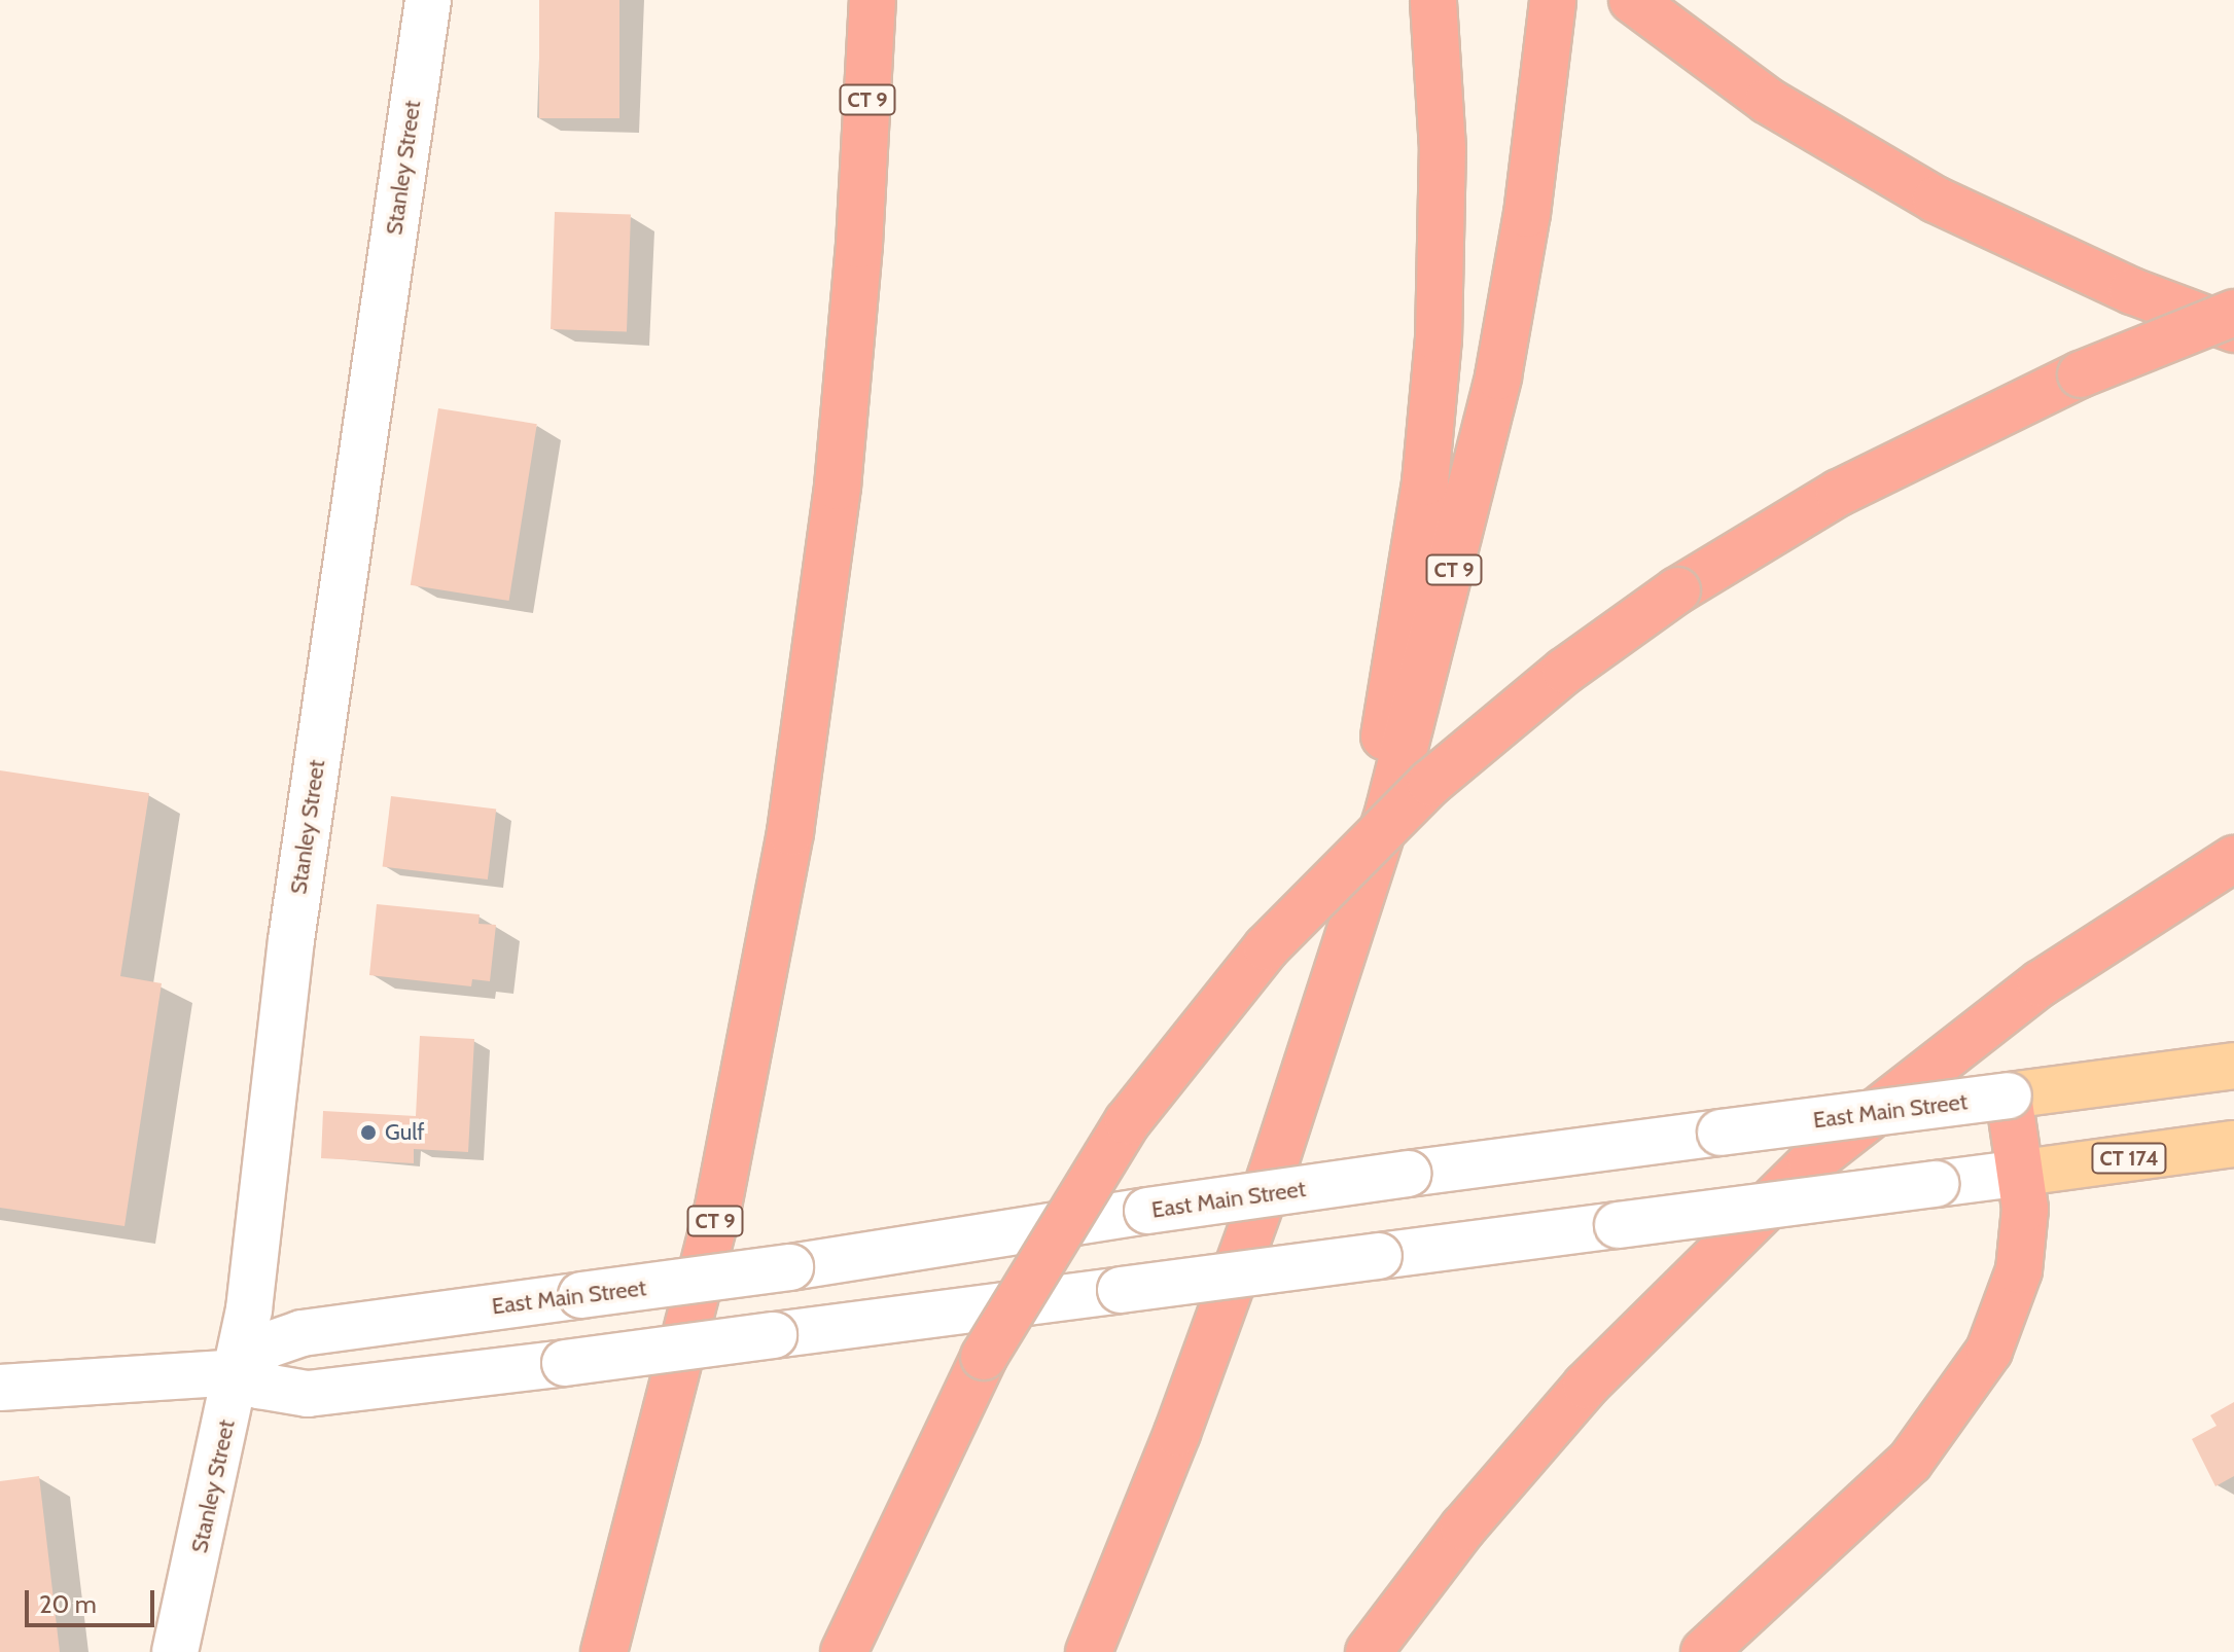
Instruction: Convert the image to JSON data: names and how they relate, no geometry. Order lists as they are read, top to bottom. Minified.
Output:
{"streets":{"highway":["CT 9"],"main road":["Stanley Street","East Main Street","CT 174"]},"crossings":[["Stanley Street","East Main Street"],["Stanley Street","CT 174"],["East Main Street","CT 174"]],"places":["Gulf"],"scale_bar":"20 m"}
